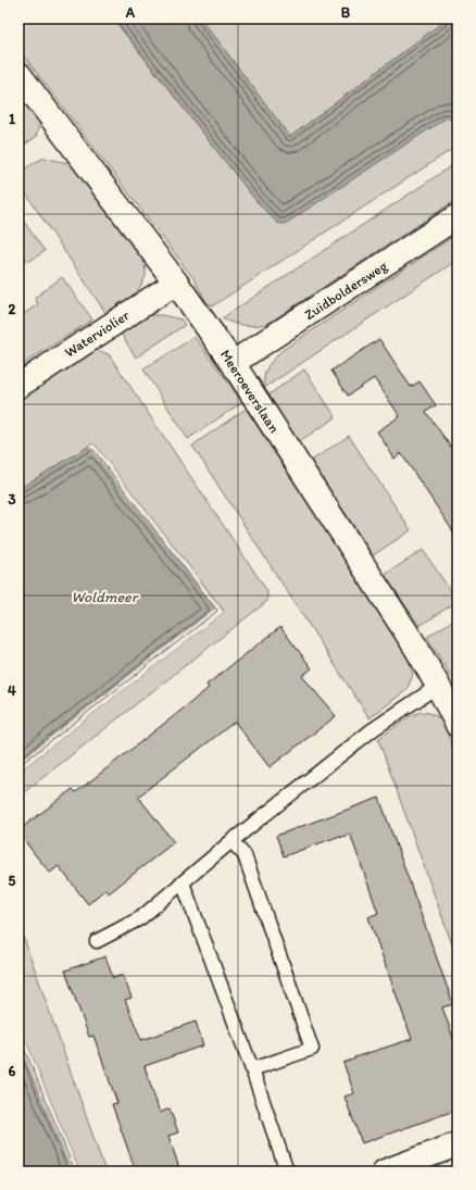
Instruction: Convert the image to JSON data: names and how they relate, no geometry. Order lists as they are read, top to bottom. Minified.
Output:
{"streets":{"street":["Zuidboldersweg","Waterviolier","Meeroeverslaan"]},"crossings":[["Zuidboldersweg","Meeroeverslaan"],["Waterviolier","Meeroeverslaan"]],"water":["Woldmeer"],"grid":{"columns":["A","B"],"rows":["1","2","3","4","5","6"]}}
